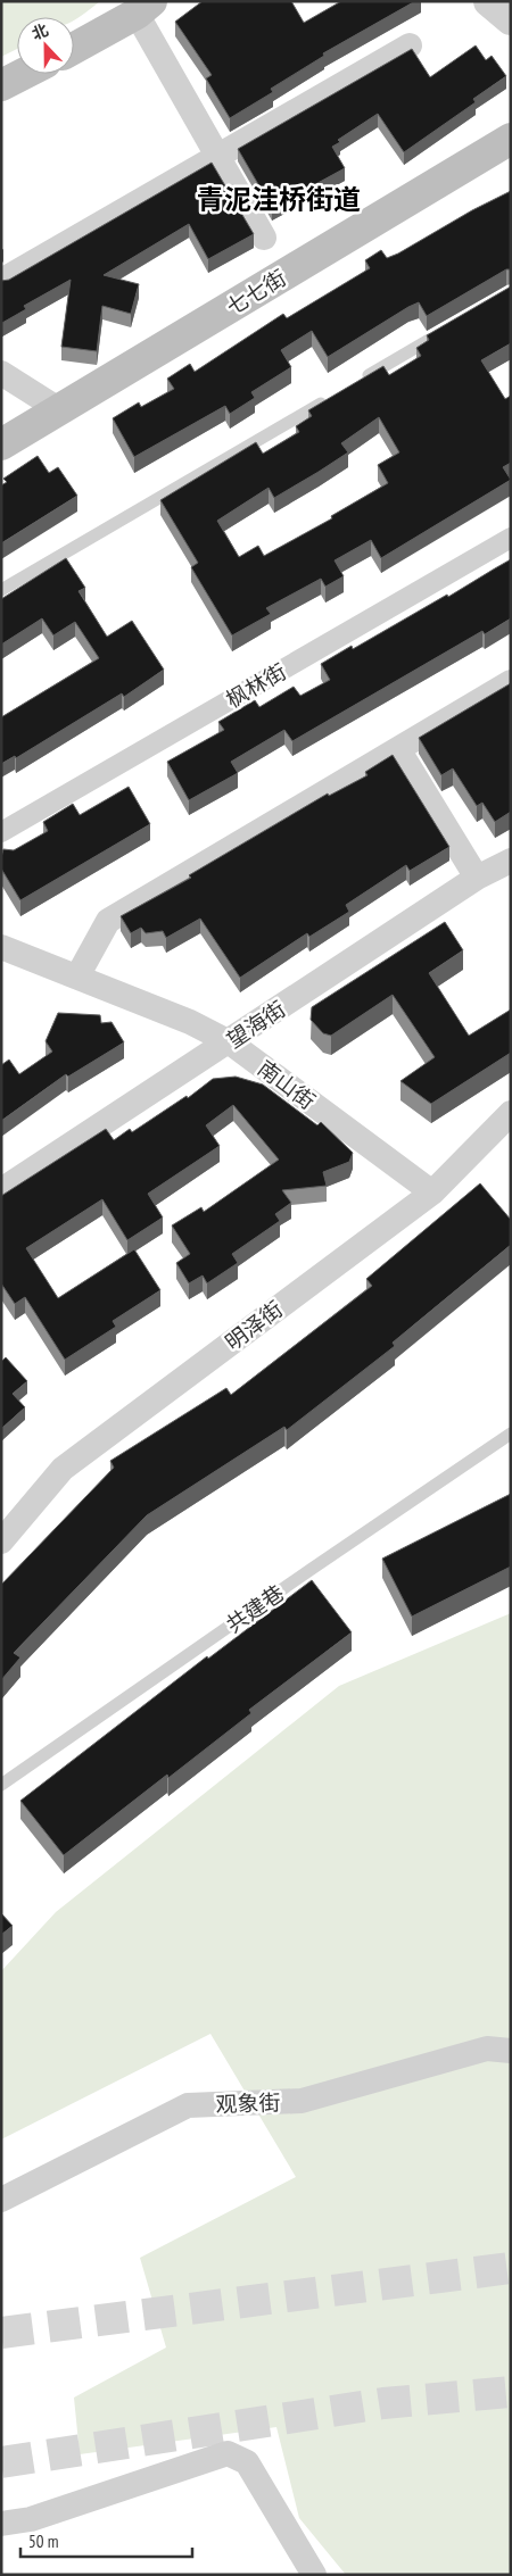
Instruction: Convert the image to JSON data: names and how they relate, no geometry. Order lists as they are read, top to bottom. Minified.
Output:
{"streets":{"main road":["七七街"],"street":["枫林街","望海街","南山街","明泽街","观象街"],"lane":["共建巷"]},"crossings":[["望海街","南山街"],["南山街","明泽街"]],"districts":["青泥洼桥街道"],"scale_bar":"50 m","north":"top"}
